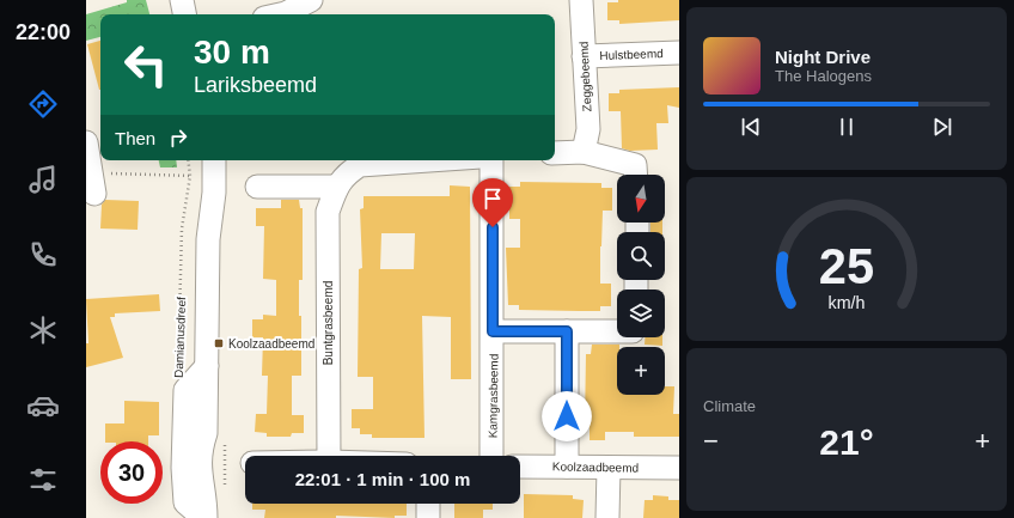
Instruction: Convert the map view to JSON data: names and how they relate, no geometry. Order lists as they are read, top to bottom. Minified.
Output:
{"streets":{"street":["Hulstbeemd","Zeggebeemd","Buntgrasbeemd","Damianusdreef","Kamgrasbeemd","Koolzaadbeemd"]},"crossings":[["Hulstbeemd","Zeggebeemd"]],"places":{"transit":["Koolzaadbeemd"]},"north":"bottom","page":{"tabs":"22:00","turn":["30 m","Lariksbeemd"],"song":["Night Drive","The Halogens"],"then":"Then","map_buttons":"+","tile":"Climate","heat":["−","21°","+"],"limit":"30","trip":"22:01 · 1 min · 100 m","gauge":["25","km/h"]}}
